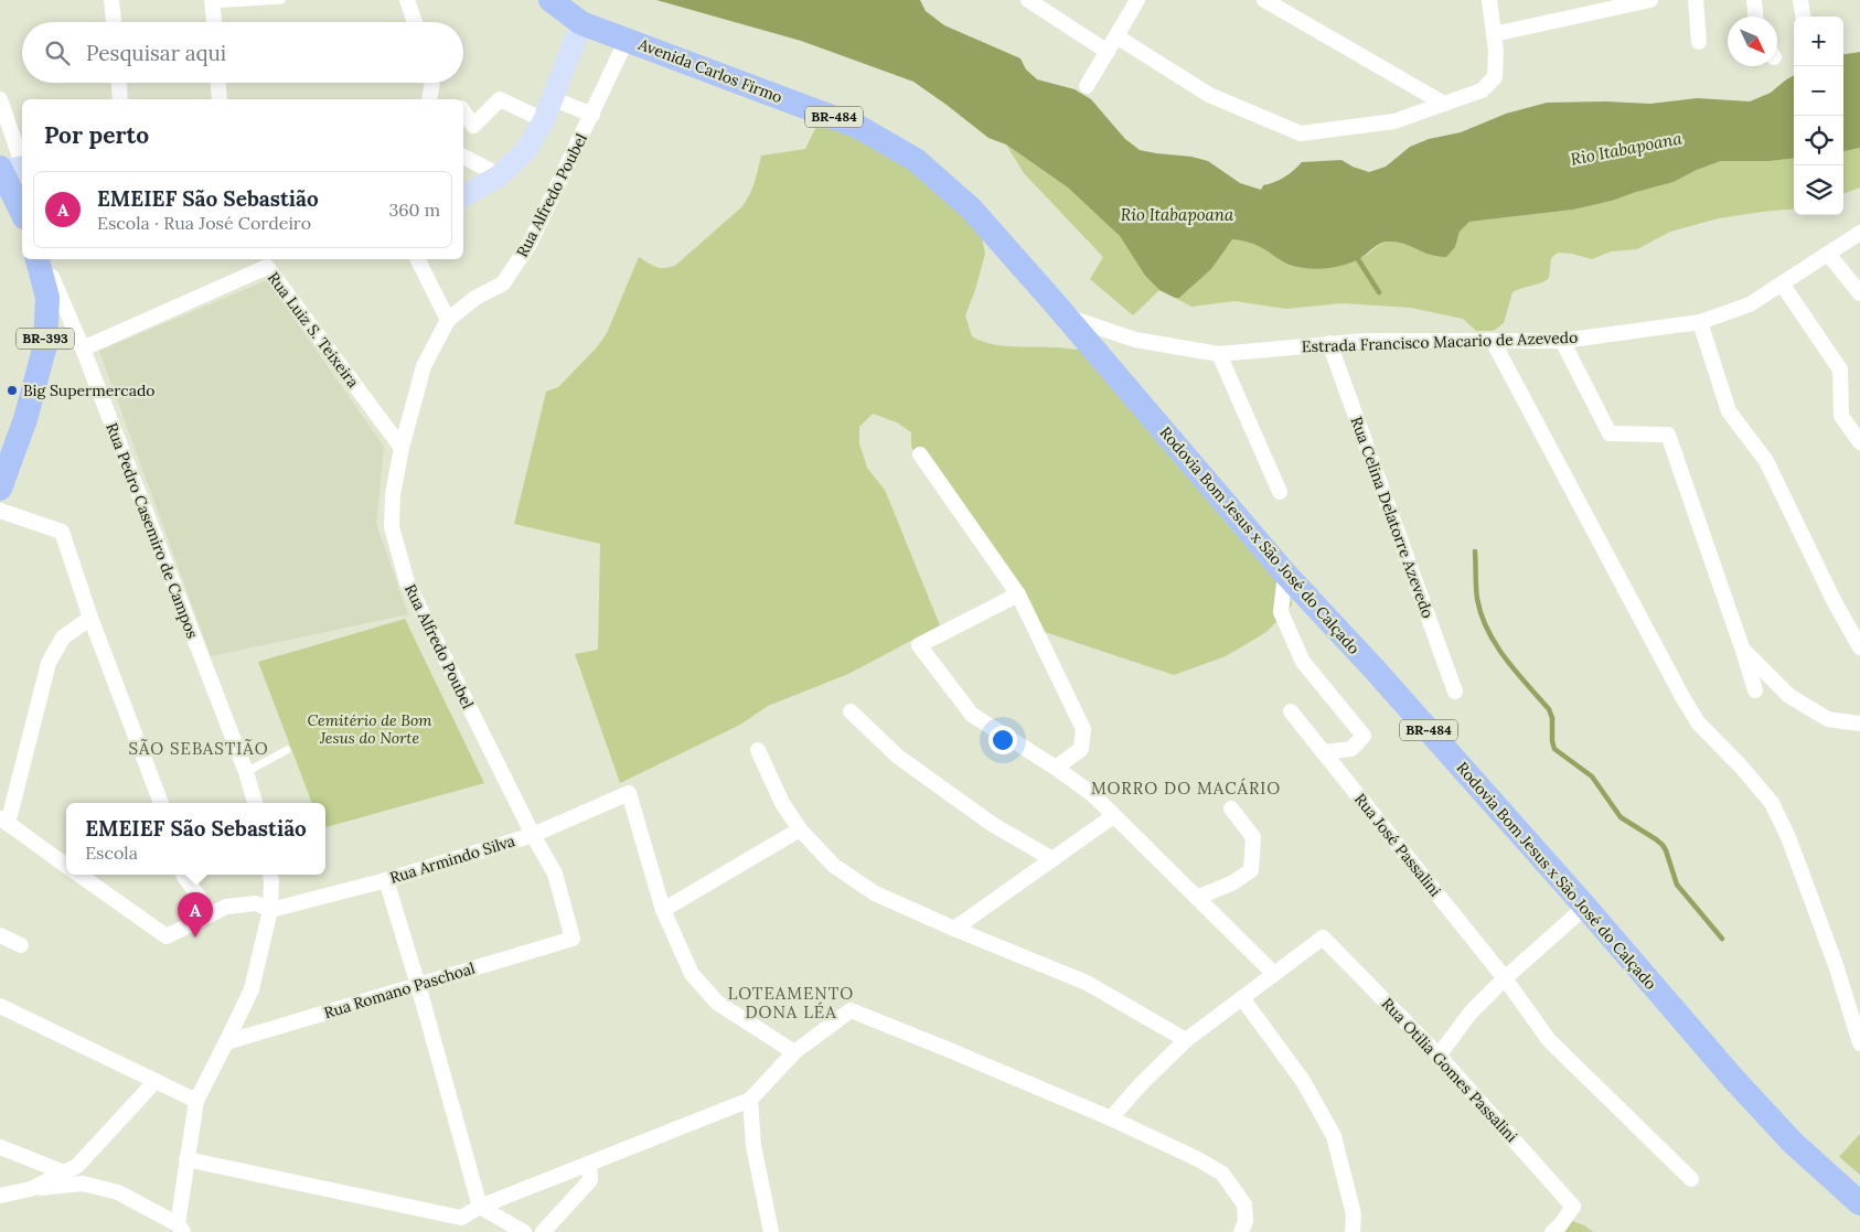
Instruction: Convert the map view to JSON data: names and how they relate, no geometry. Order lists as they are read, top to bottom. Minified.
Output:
{"streets":{"main road":["Avenida Carlos Firmo","BR-484","BR-393","Rodovia Bom Jesus x São José do Calçado"],"street":["Rua Alfredo Poubel","Rua Luiz S. Teixeira","Estrada Francisco Macario de Azevedo","Rua Celina Delatorre Azevedo","Rua Pedro Casemiro de Campos","Rua José Passalini","Rua Armindo Silva","Rua Romano Paschoal","Rua Otilia Gomes Passalini"]},"crossings":[["Avenida Carlos Firmo","Rua Alfredo Poubel"],["Avenida Carlos Firmo","Estrada Francisco Macario de Azevedo"],["Avenida Carlos Firmo","Rodovia Bom Jesus x São José do Calçado"],["Rua Alfredo Poubel","Rua Luiz S. Teixeira"],["Rua Alfredo Poubel","Rua Armindo Silva"],["Rua Alfredo Poubel","Rua Romano Paschoal"],["Rua Luiz S. Teixeira","Rua Pedro Casemiro de Campos"],["Estrada Francisco Macario de Azevedo","Rua Celina Delatorre Azevedo"],["Estrada Francisco Macario de Azevedo","Rodovia Bom Jesus x São José do Calçado"]],"districts":["SÃO SEBASTIÃO","MORRO DO MACÁRIO","LOTEAMENTO DONA LÉA"],"water":["Rio Itabapoana"],"parks":["Cemitério de Bom Jesus do Norte"],"places":["Big Supermercado"],"north":"bottom right","page":{"map_buttons":["+","−"],"search":"Pesquisar aqui","heading":"Por perto","list":[{"mark":"A","name":"EMEIEF São Sebastião","note":"Escola · Rua José Cordeiro","value":"360 m"}],"popup":["EMEIEF São Sebastião","Escola"],"pins":"A"}}
